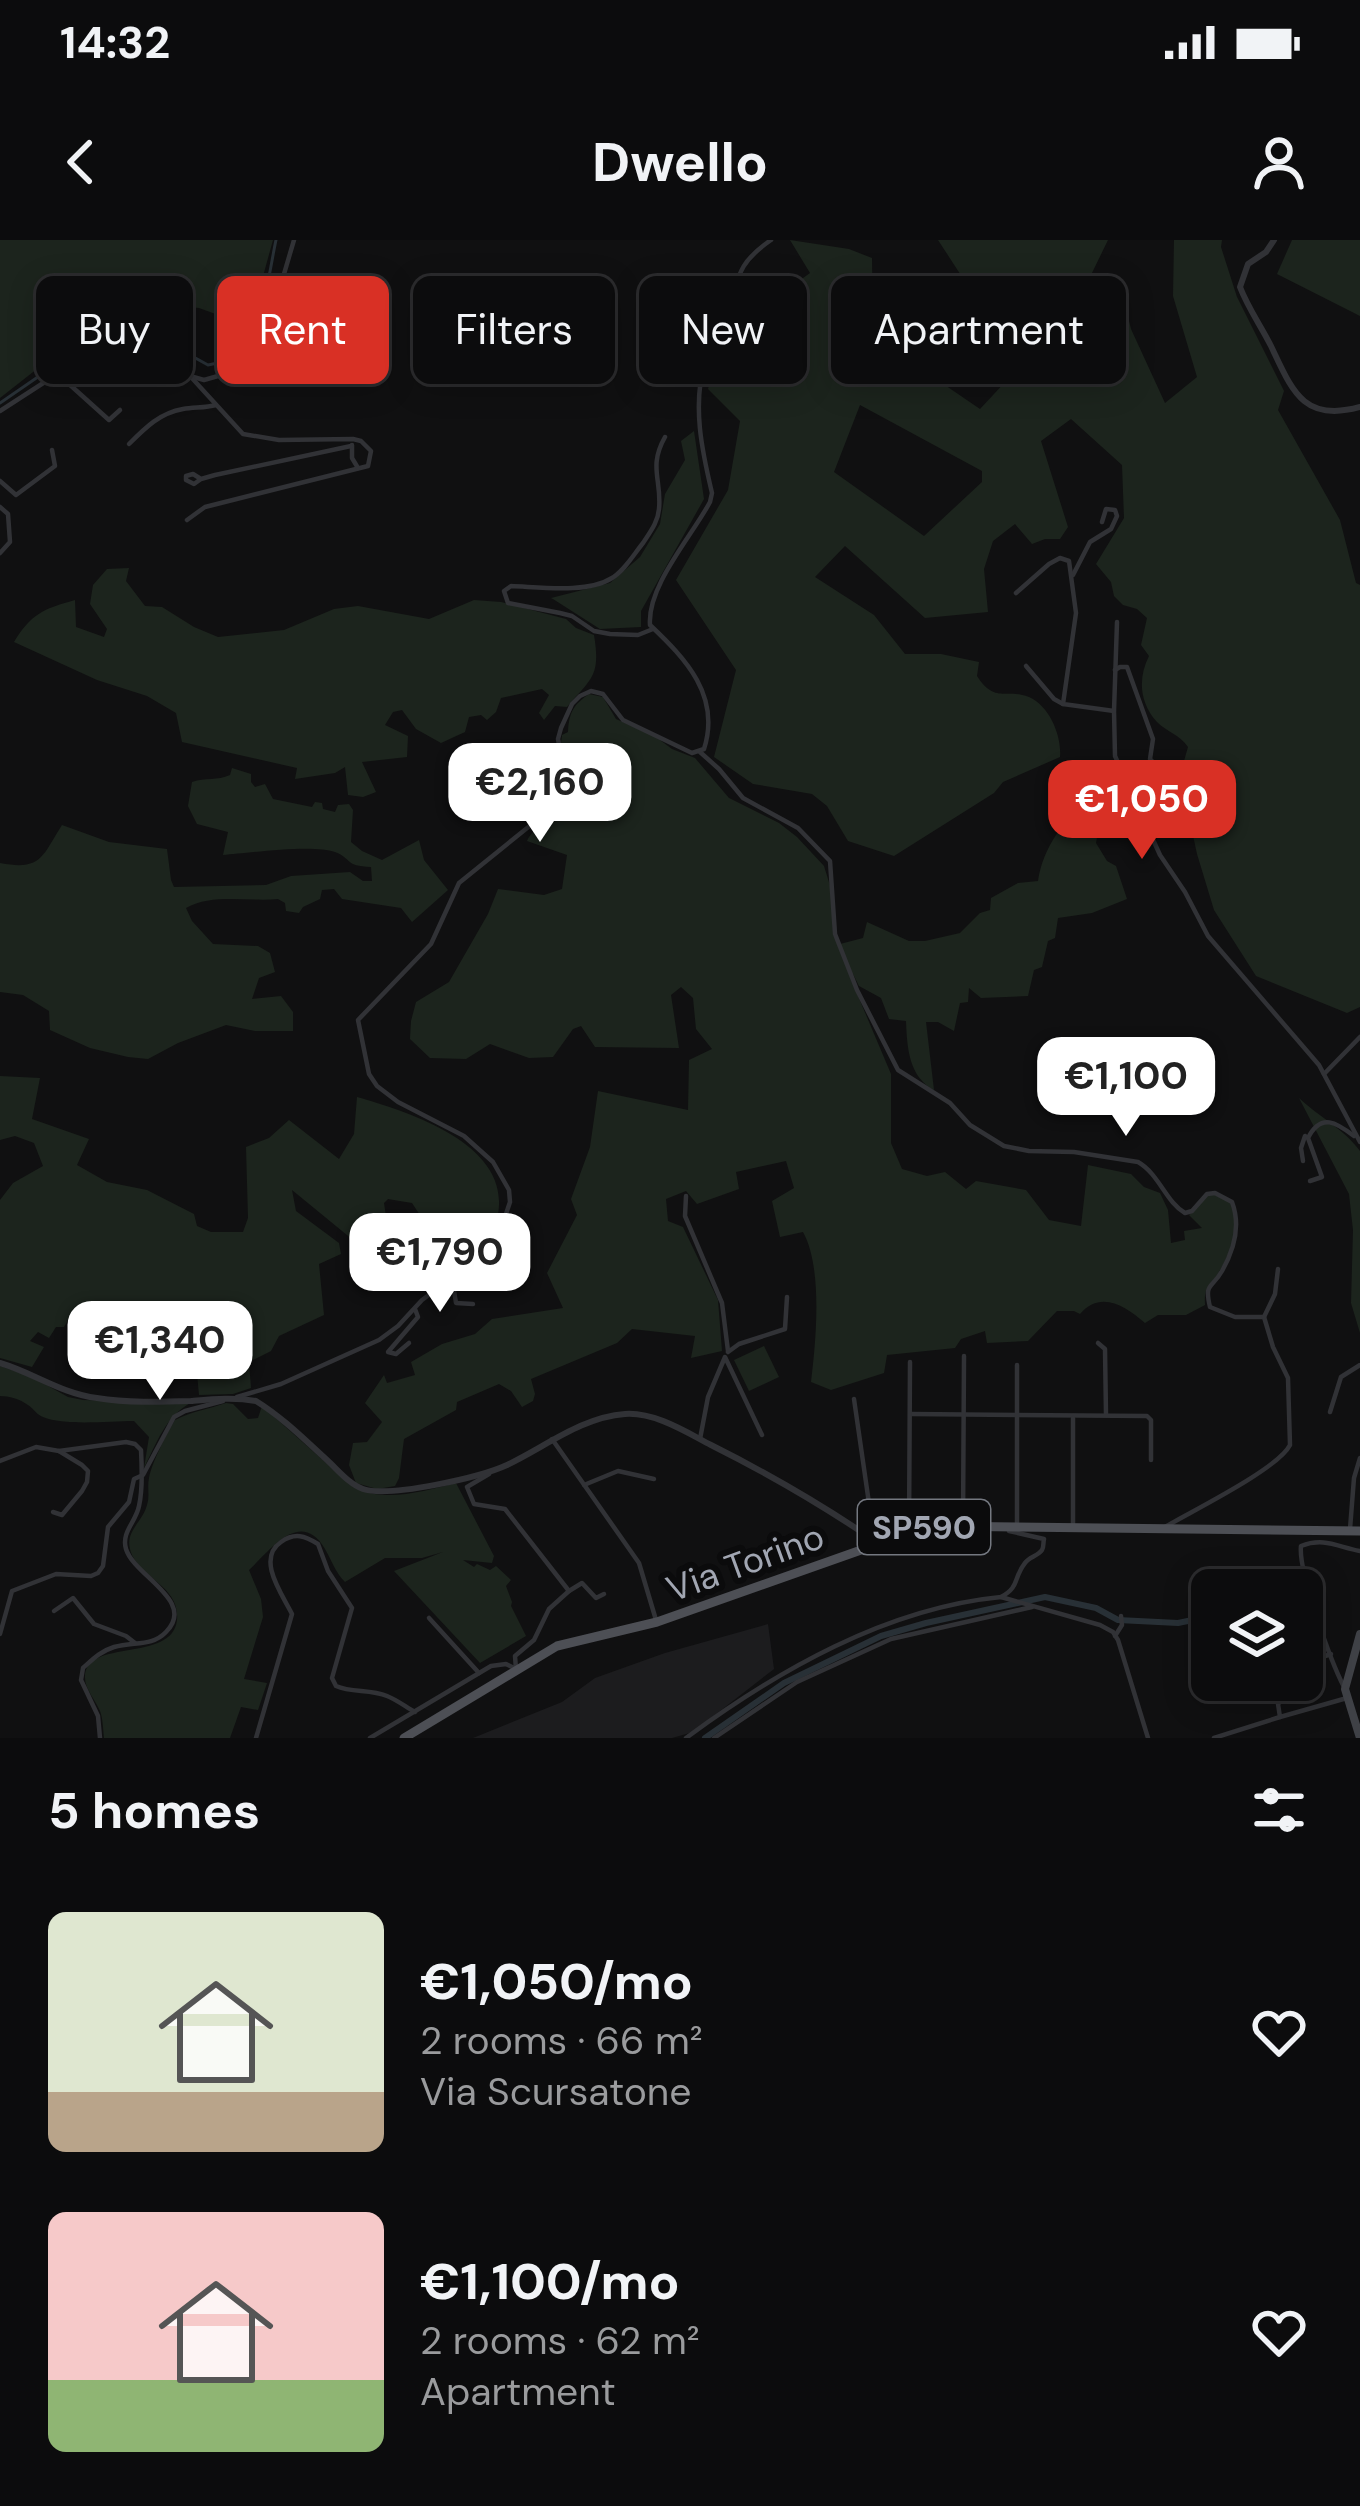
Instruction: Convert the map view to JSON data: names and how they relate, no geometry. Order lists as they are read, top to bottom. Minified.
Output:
{"streets":{"main road":["SP590","Via Torino"]},"page":{"status":"14:32","header":"Dwello","chip":["Buy","Rent","Filters","New","Apartment"],"price":["€2,160","€1,050","€1,100","€1,790","€1,340"],"heading":"5 homes","list":[{"name":"€1,050/mo","note":"2 rooms · 66 m² · Via Scursatone"},{"name":"€1,100/mo","note":"2 rooms · 62 m² · Apartment"}]}}
